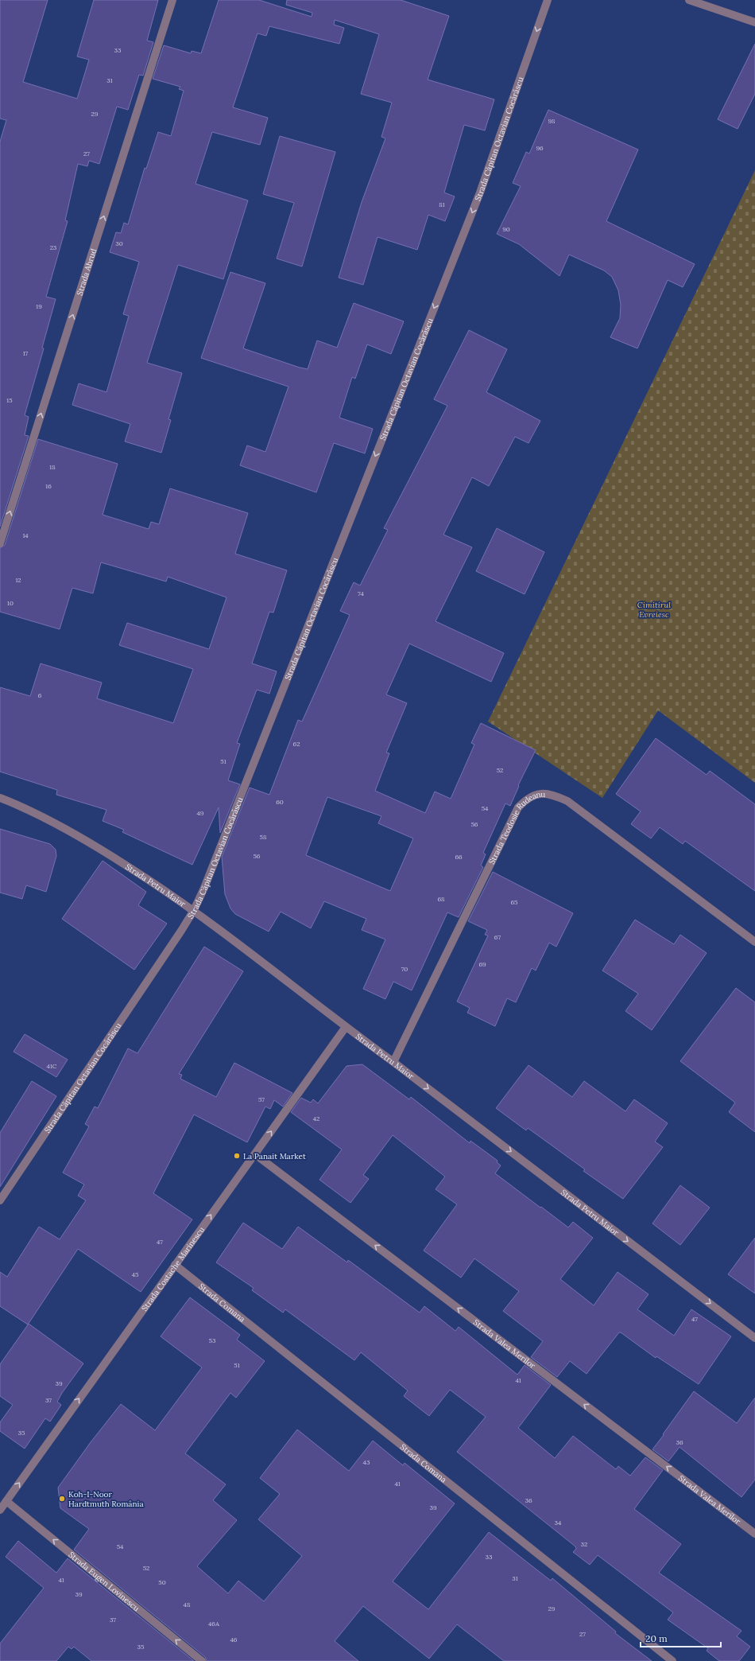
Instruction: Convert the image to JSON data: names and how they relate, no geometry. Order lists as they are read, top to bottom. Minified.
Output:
{"streets":{"street":["Strada Căpitan Octavian Cocărăscu","Strada Abrud","Strada Teodosie Rudeanu","Strada Petru Maior","Strada Costache Marinescu","Strada Comana","Strada Valea Merilor","Strada Eugen Lovinescu"]},"crossings":[["Strada Căpitan Octavian Cocărăscu","Strada Petru Maior"],["Strada Teodosie Rudeanu","Strada Petru Maior"],["Strada Petru Maior","Strada Costache Marinescu"],["Strada Costache Marinescu","Strada Comana"],["Strada Costache Marinescu","Strada Valea Merilor"],["Strada Costache Marinescu","Strada Eugen Lovinescu"]],"one_way":["Strada Căpitan Octavian Cocărăscu","Strada Abrud","Strada Petru Maior","Strada Costache Marinescu","Strada Valea Merilor","Strada Eugen Lovinescu"],"parks":["Cimitirul Evreiesc"],"places":["La Panait Market","Koh-I-Noor Hardtmuth România"],"house_numbers":["33","31","29","98","96","27","81","90","30","23","19","17","15","18","16","14","12","74","10","6","62","51","52","60","54","49","56","58","56","66","68","65","67","69","70","41C","57","42","47","45","47","53","51","41","39","37","35","36","43","41","36","39","34","32","54","33","52","31","41","50","39","48","29","37","46A","27","46","35"],"scale_bar":"20 m"}
